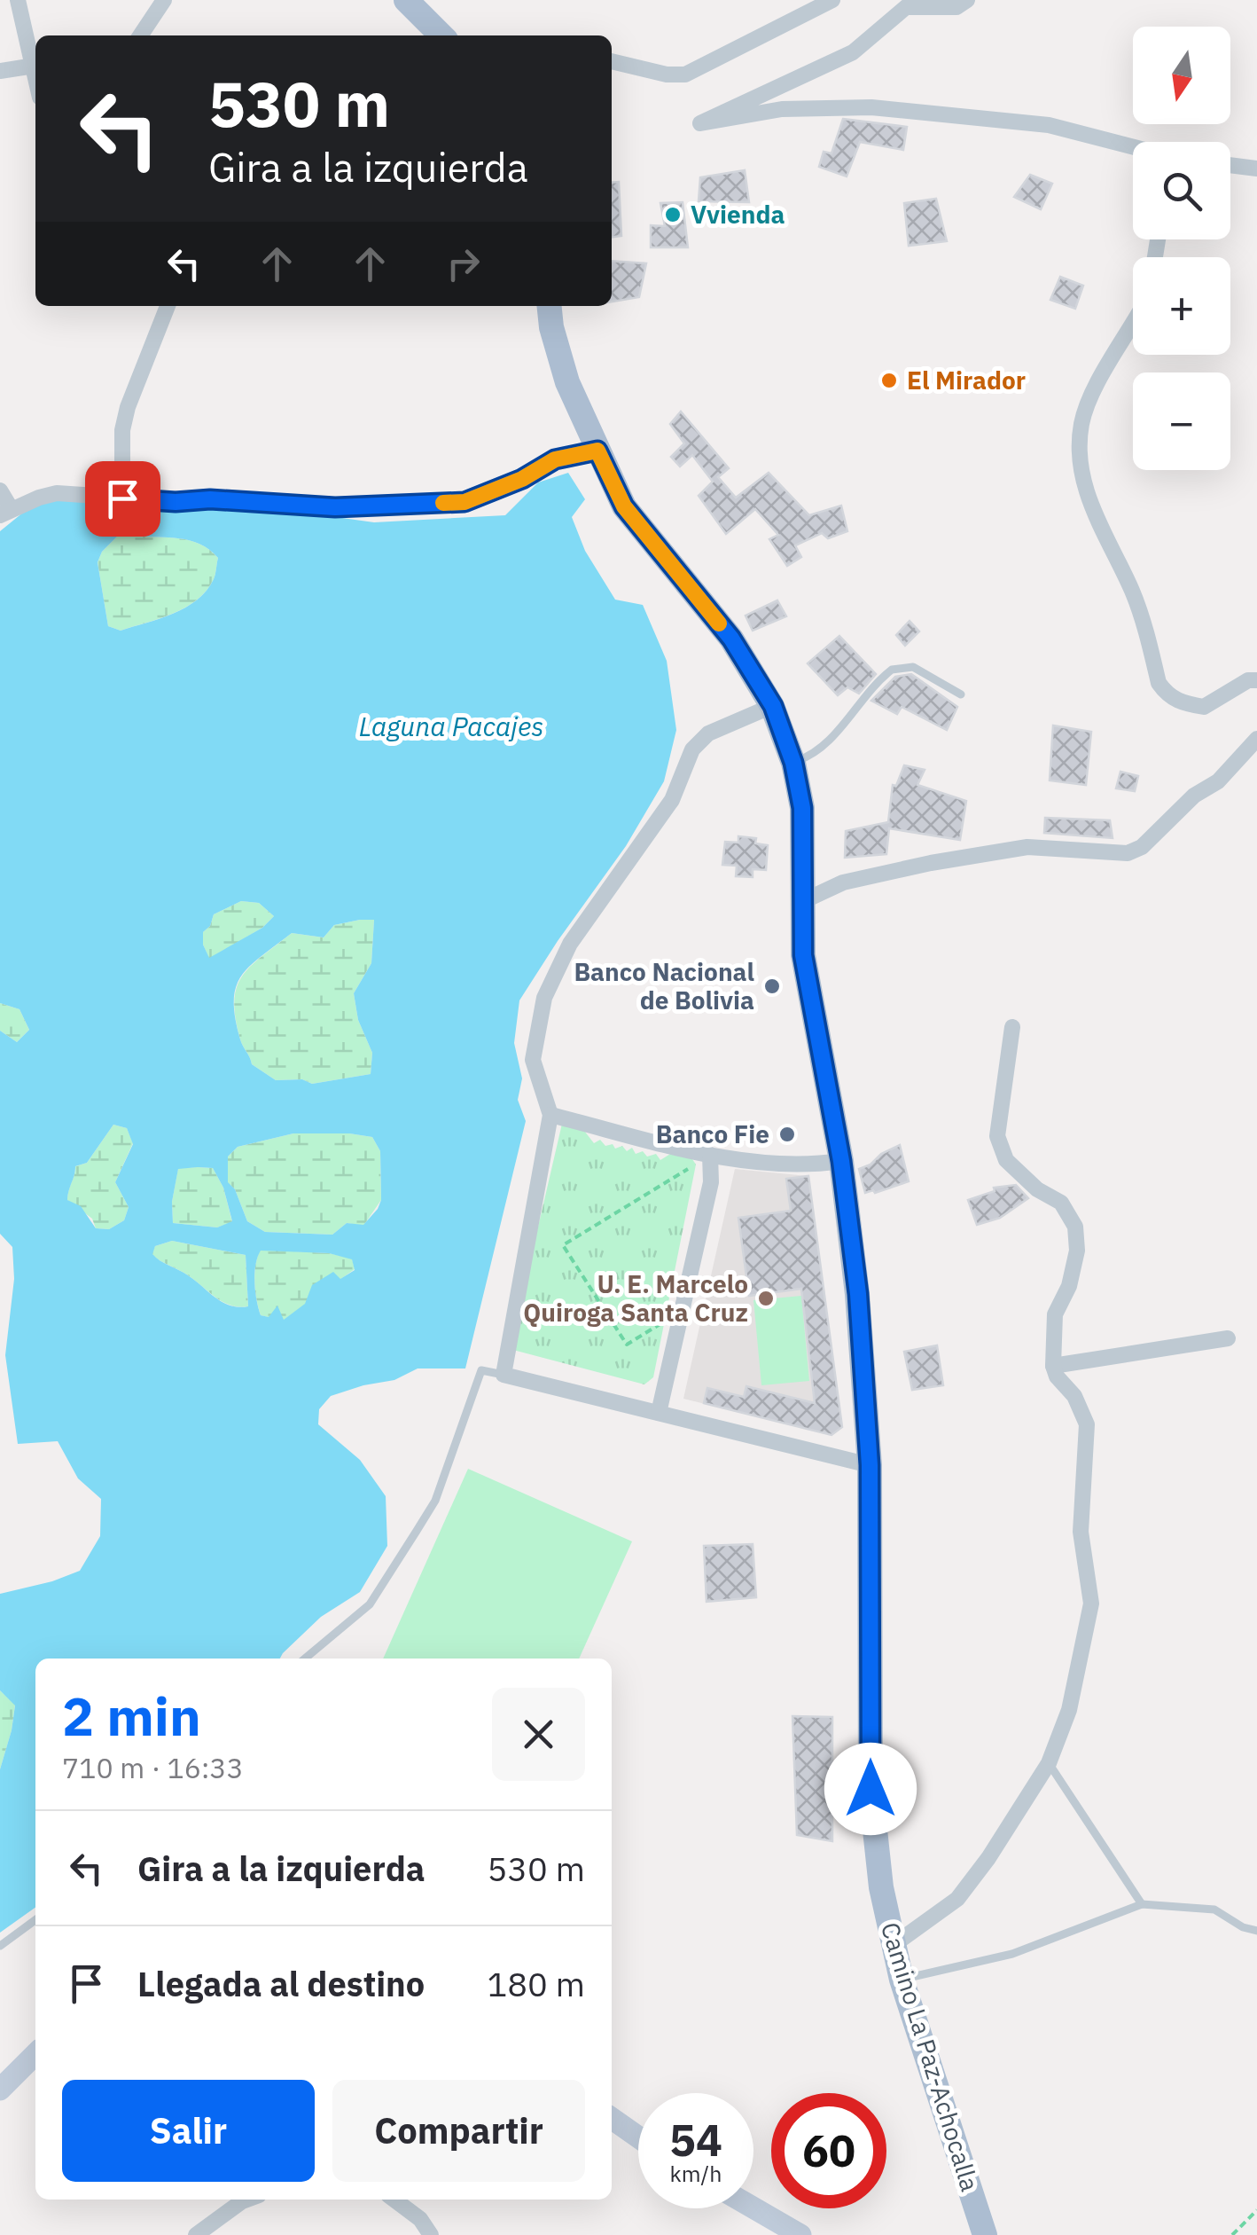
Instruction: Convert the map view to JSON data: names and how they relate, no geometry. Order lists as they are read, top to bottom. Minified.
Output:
{"streets":{"main road":["Camino La Paz-Achocalla"]},"water":["Laguna Pacajes"],"places":["Vvienda","El Mirador","Banco Nacional de Bolivia","Banco Fie","U. E. Marcelo Quiroga Santa Cruz"],"north":"bottom","page":{"map_buttons":["+","−"],"turn":["530 m","Gira a la izquierda"],"heading":["2 min","710 m · 16:33"],"list":[{"name":"Gira a la izquierda","value":"530 m"},{"name":"Llegada al destino","value":"180 m"}],"buttons":["Salir","Compartir"],"speed":"54 km/h","limit":"60"}}
